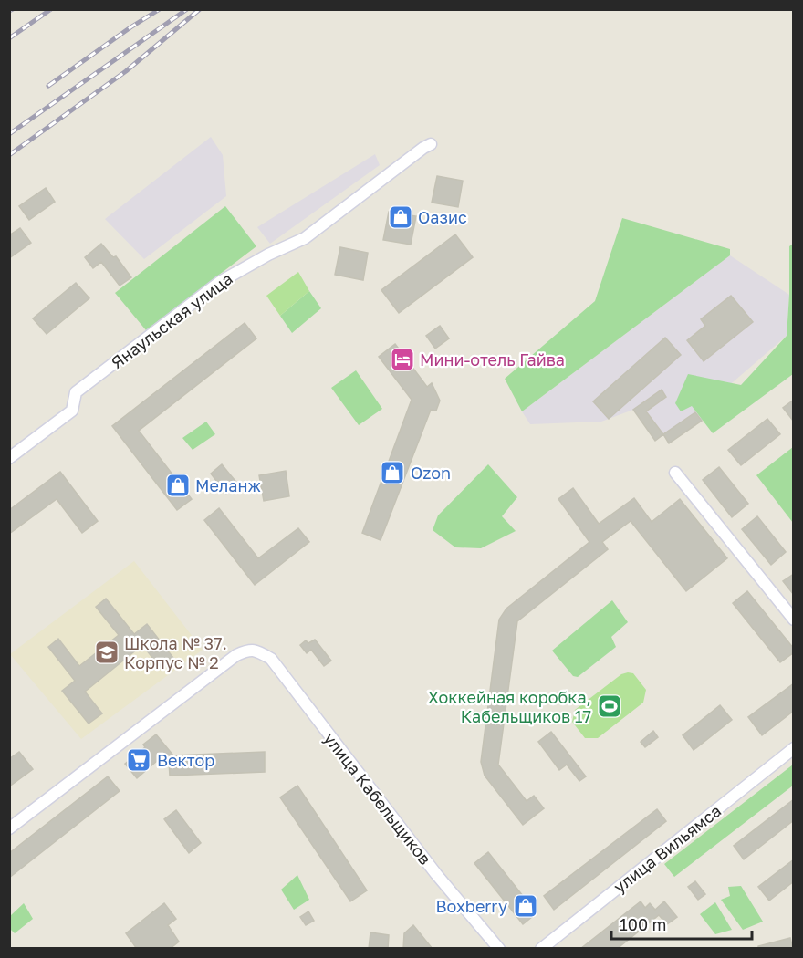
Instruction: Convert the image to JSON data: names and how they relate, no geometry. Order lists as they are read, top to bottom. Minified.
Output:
{"streets":{"street":["Янаульская улица","улица Кабельщиков","улица Вильямса"]},"places":{"shop":["Оазис","Ozon","Меланж","Boxberry"],"hotel":["Мини-отель Гайва"],"school or university":["Школа № 37. Корпус № 2"],"sports":["Хоккейная коробка, Кабельщиков 17"],"supermarket":["Вектор"]},"scale_bar":"100 m"}
